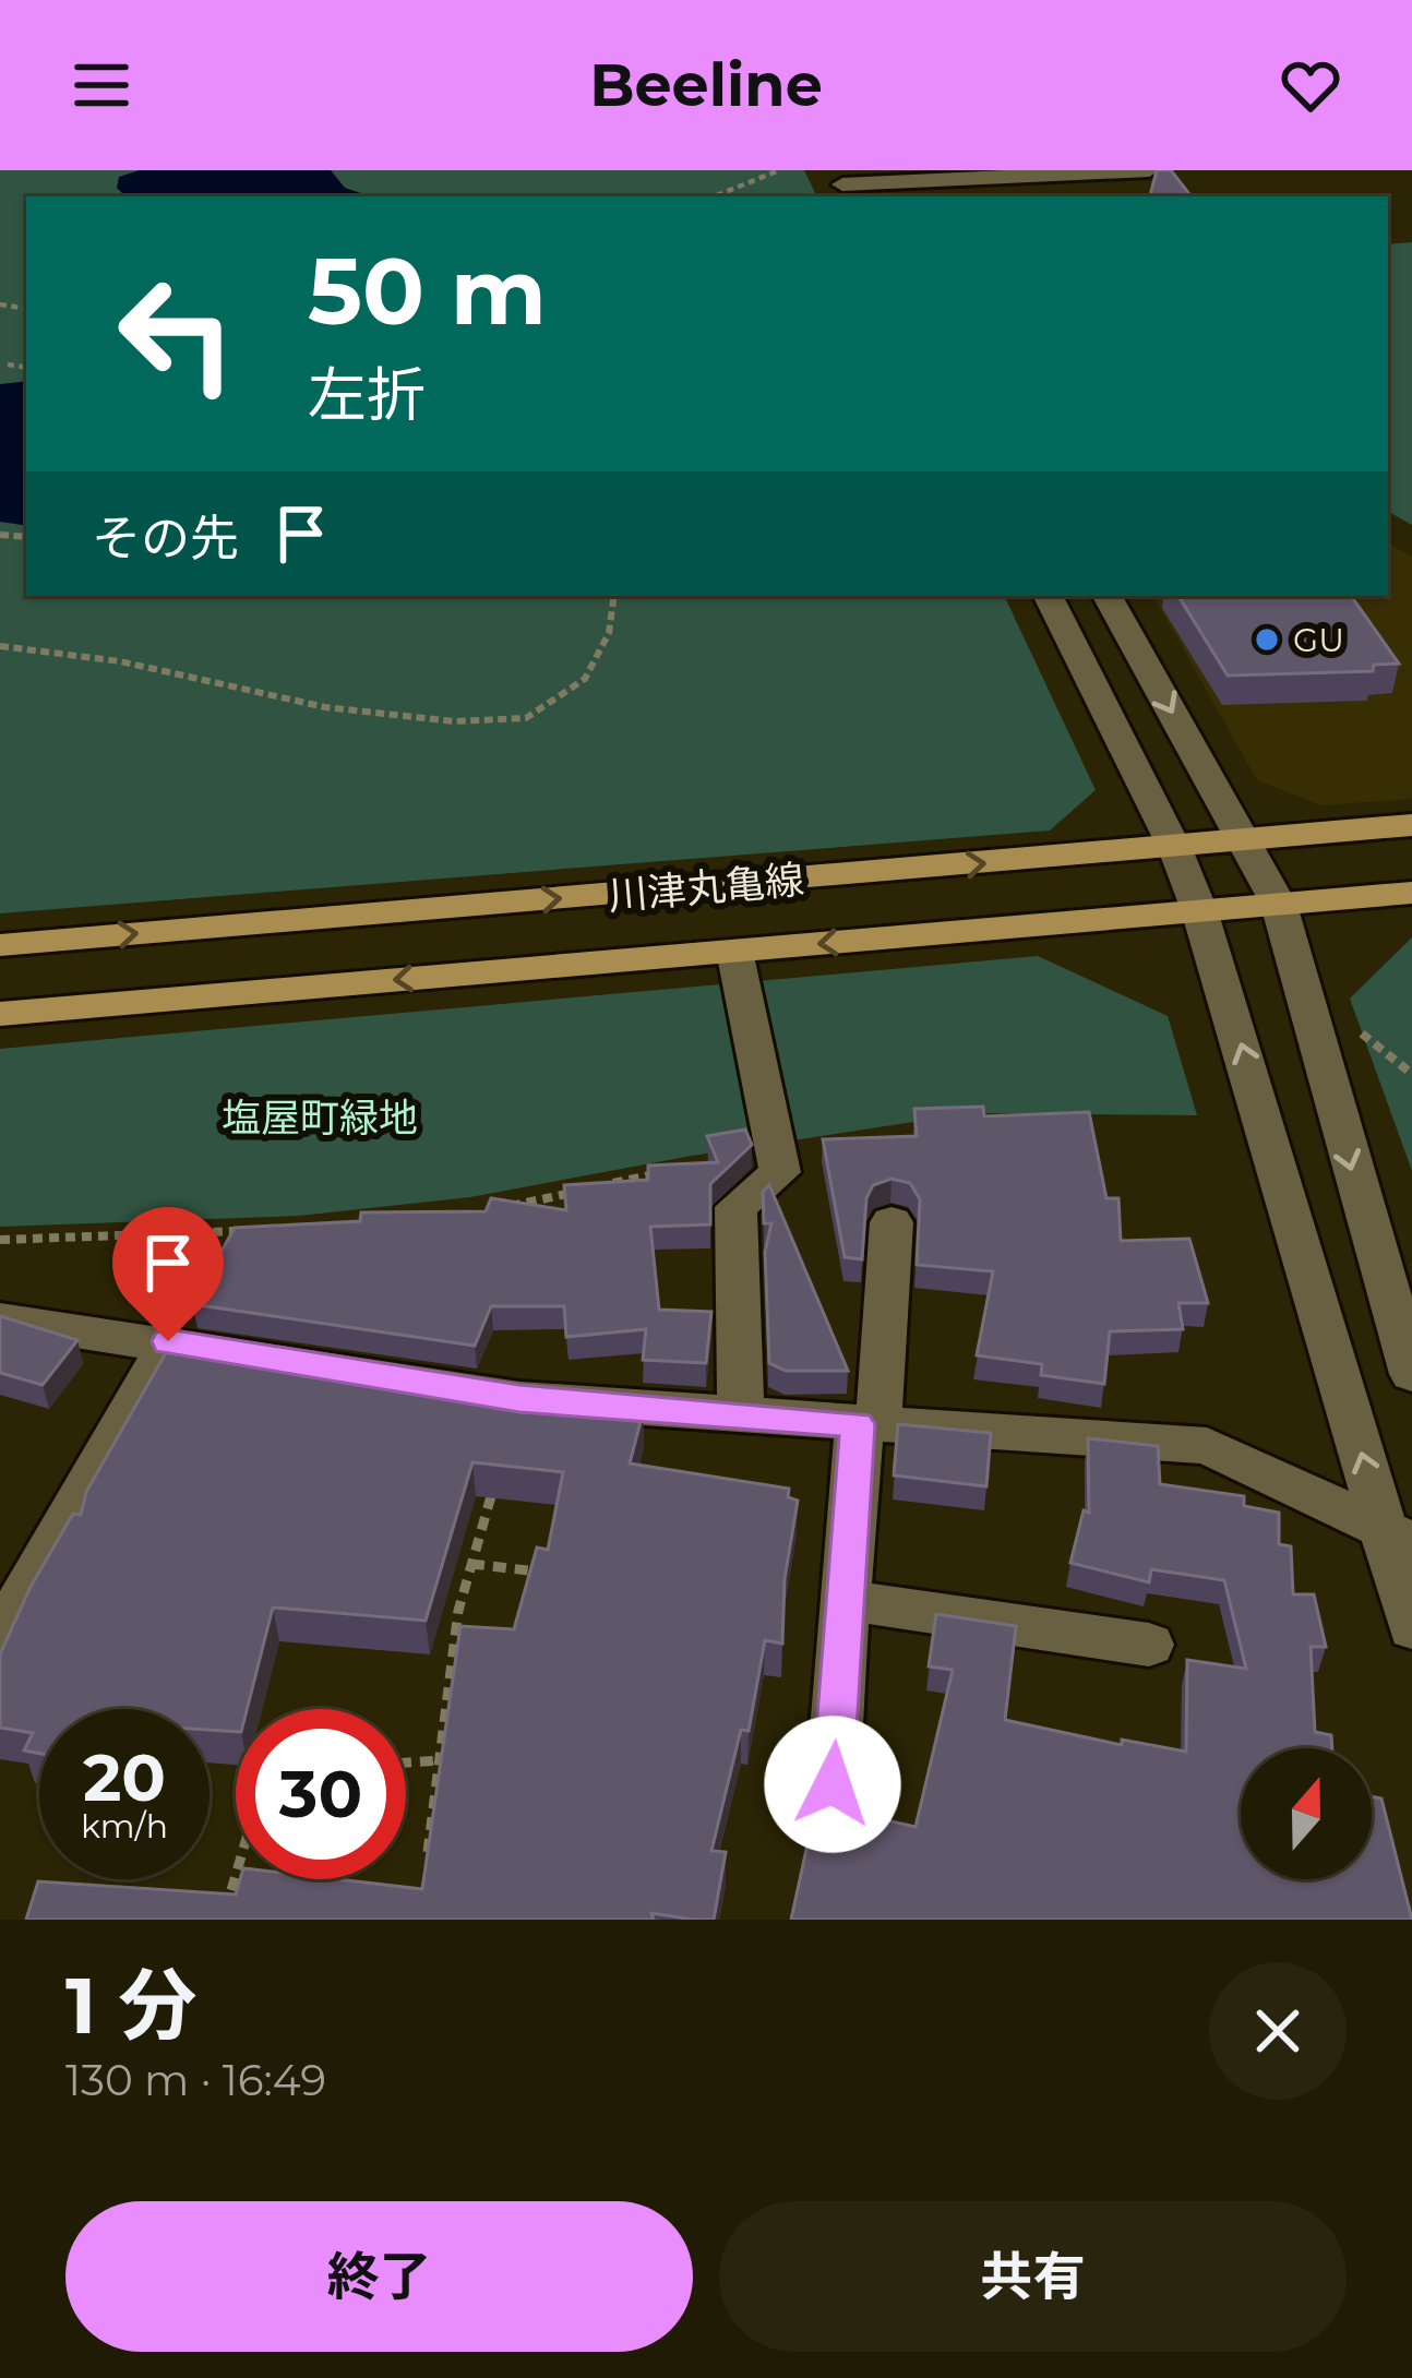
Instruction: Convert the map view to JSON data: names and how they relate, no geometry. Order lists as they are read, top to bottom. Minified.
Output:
{"streets":{"main road":["川津丸亀線"]},"parks":["塩屋町緑地"],"places":["GU"],"north":"top","page":{"header":"Beeline","turn":["50 m","左折"],"then":"その先","speed":"20 km/h","limit":"30","heading":["1 分","130 m · 16:49"],"buttons":["終了","共有"]}}
